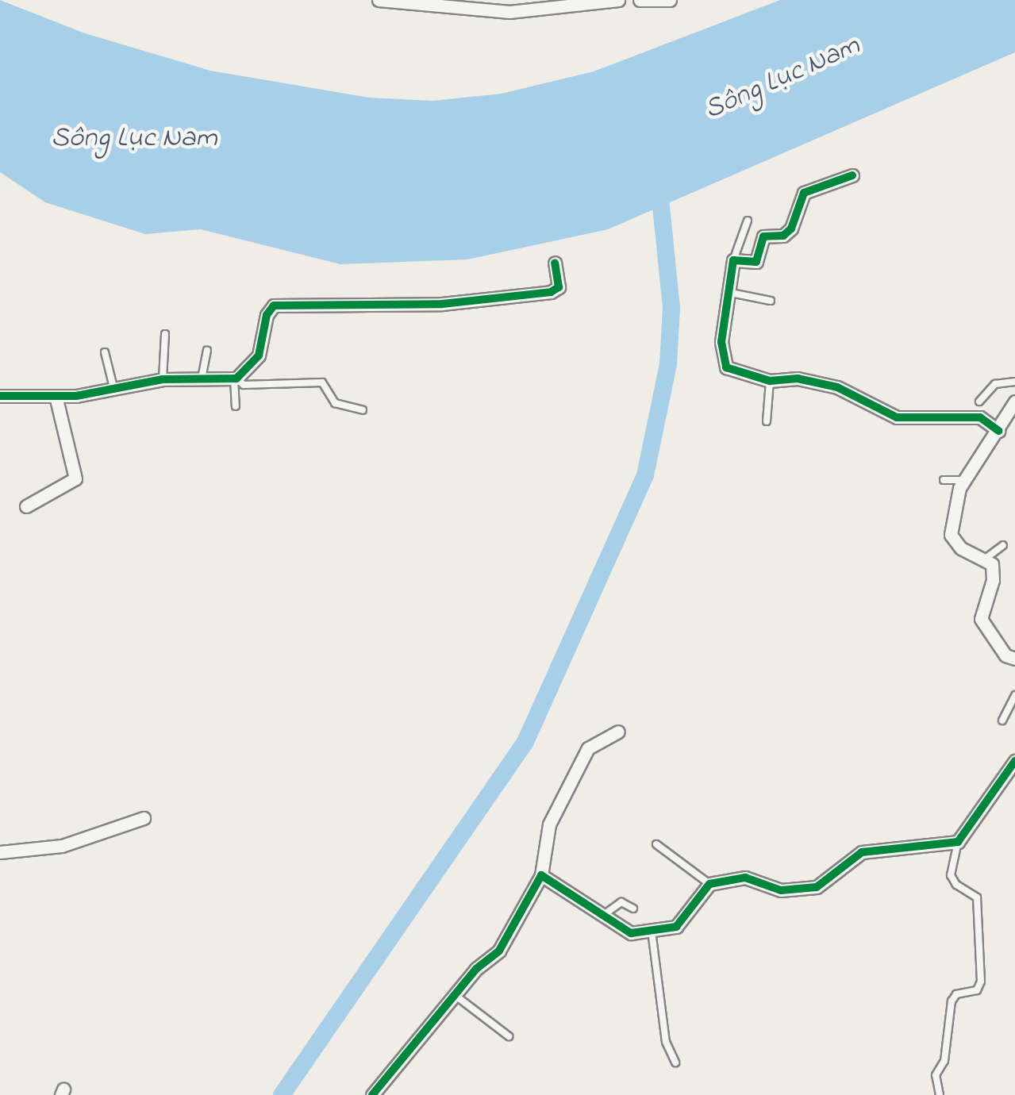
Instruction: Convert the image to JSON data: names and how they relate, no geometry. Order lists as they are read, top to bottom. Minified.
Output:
{"water":["Sông Lục Nam"]}
